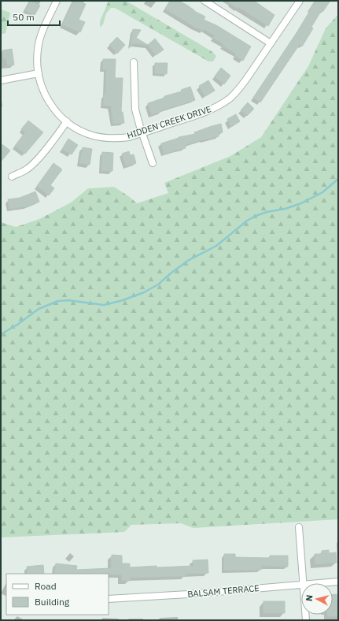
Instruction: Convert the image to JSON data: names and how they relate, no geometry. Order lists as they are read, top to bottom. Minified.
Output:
{"streets":{"street":["HIDDEN CREEK DRIVE","BALSAM TERRACE"]},"legend":["Road","Building"],"scale_bar":"50 m","north":"left"}
